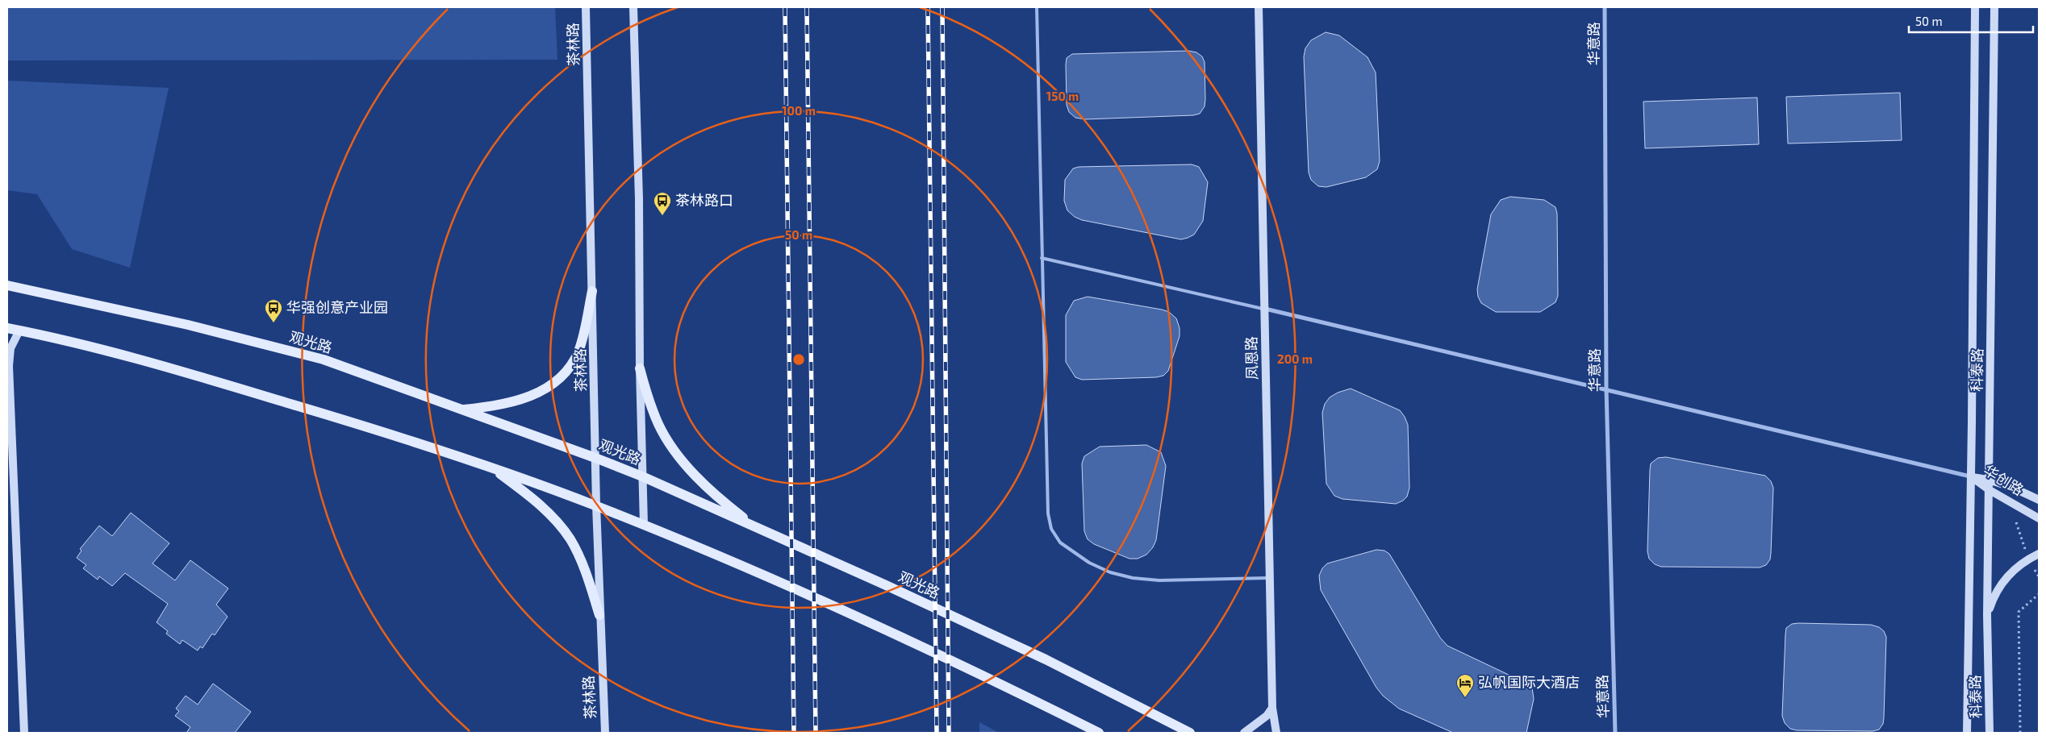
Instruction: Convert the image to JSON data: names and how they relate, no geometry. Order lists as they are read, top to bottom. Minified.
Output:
{"streets":{"main road":["观光路"],"street":["华意路","茶林路","凤恩路","科泰路","华创路"]},"crossings":[["茶林路","观光路"],["科泰路","华创路"]],"places":{"bus stop":["茶林路口","华强创意产业园"],"hotel":["弘帆国际大酒店"]},"scale_bar":"50 m","rings":["150 m","100 m","50 m","200 m"]}
